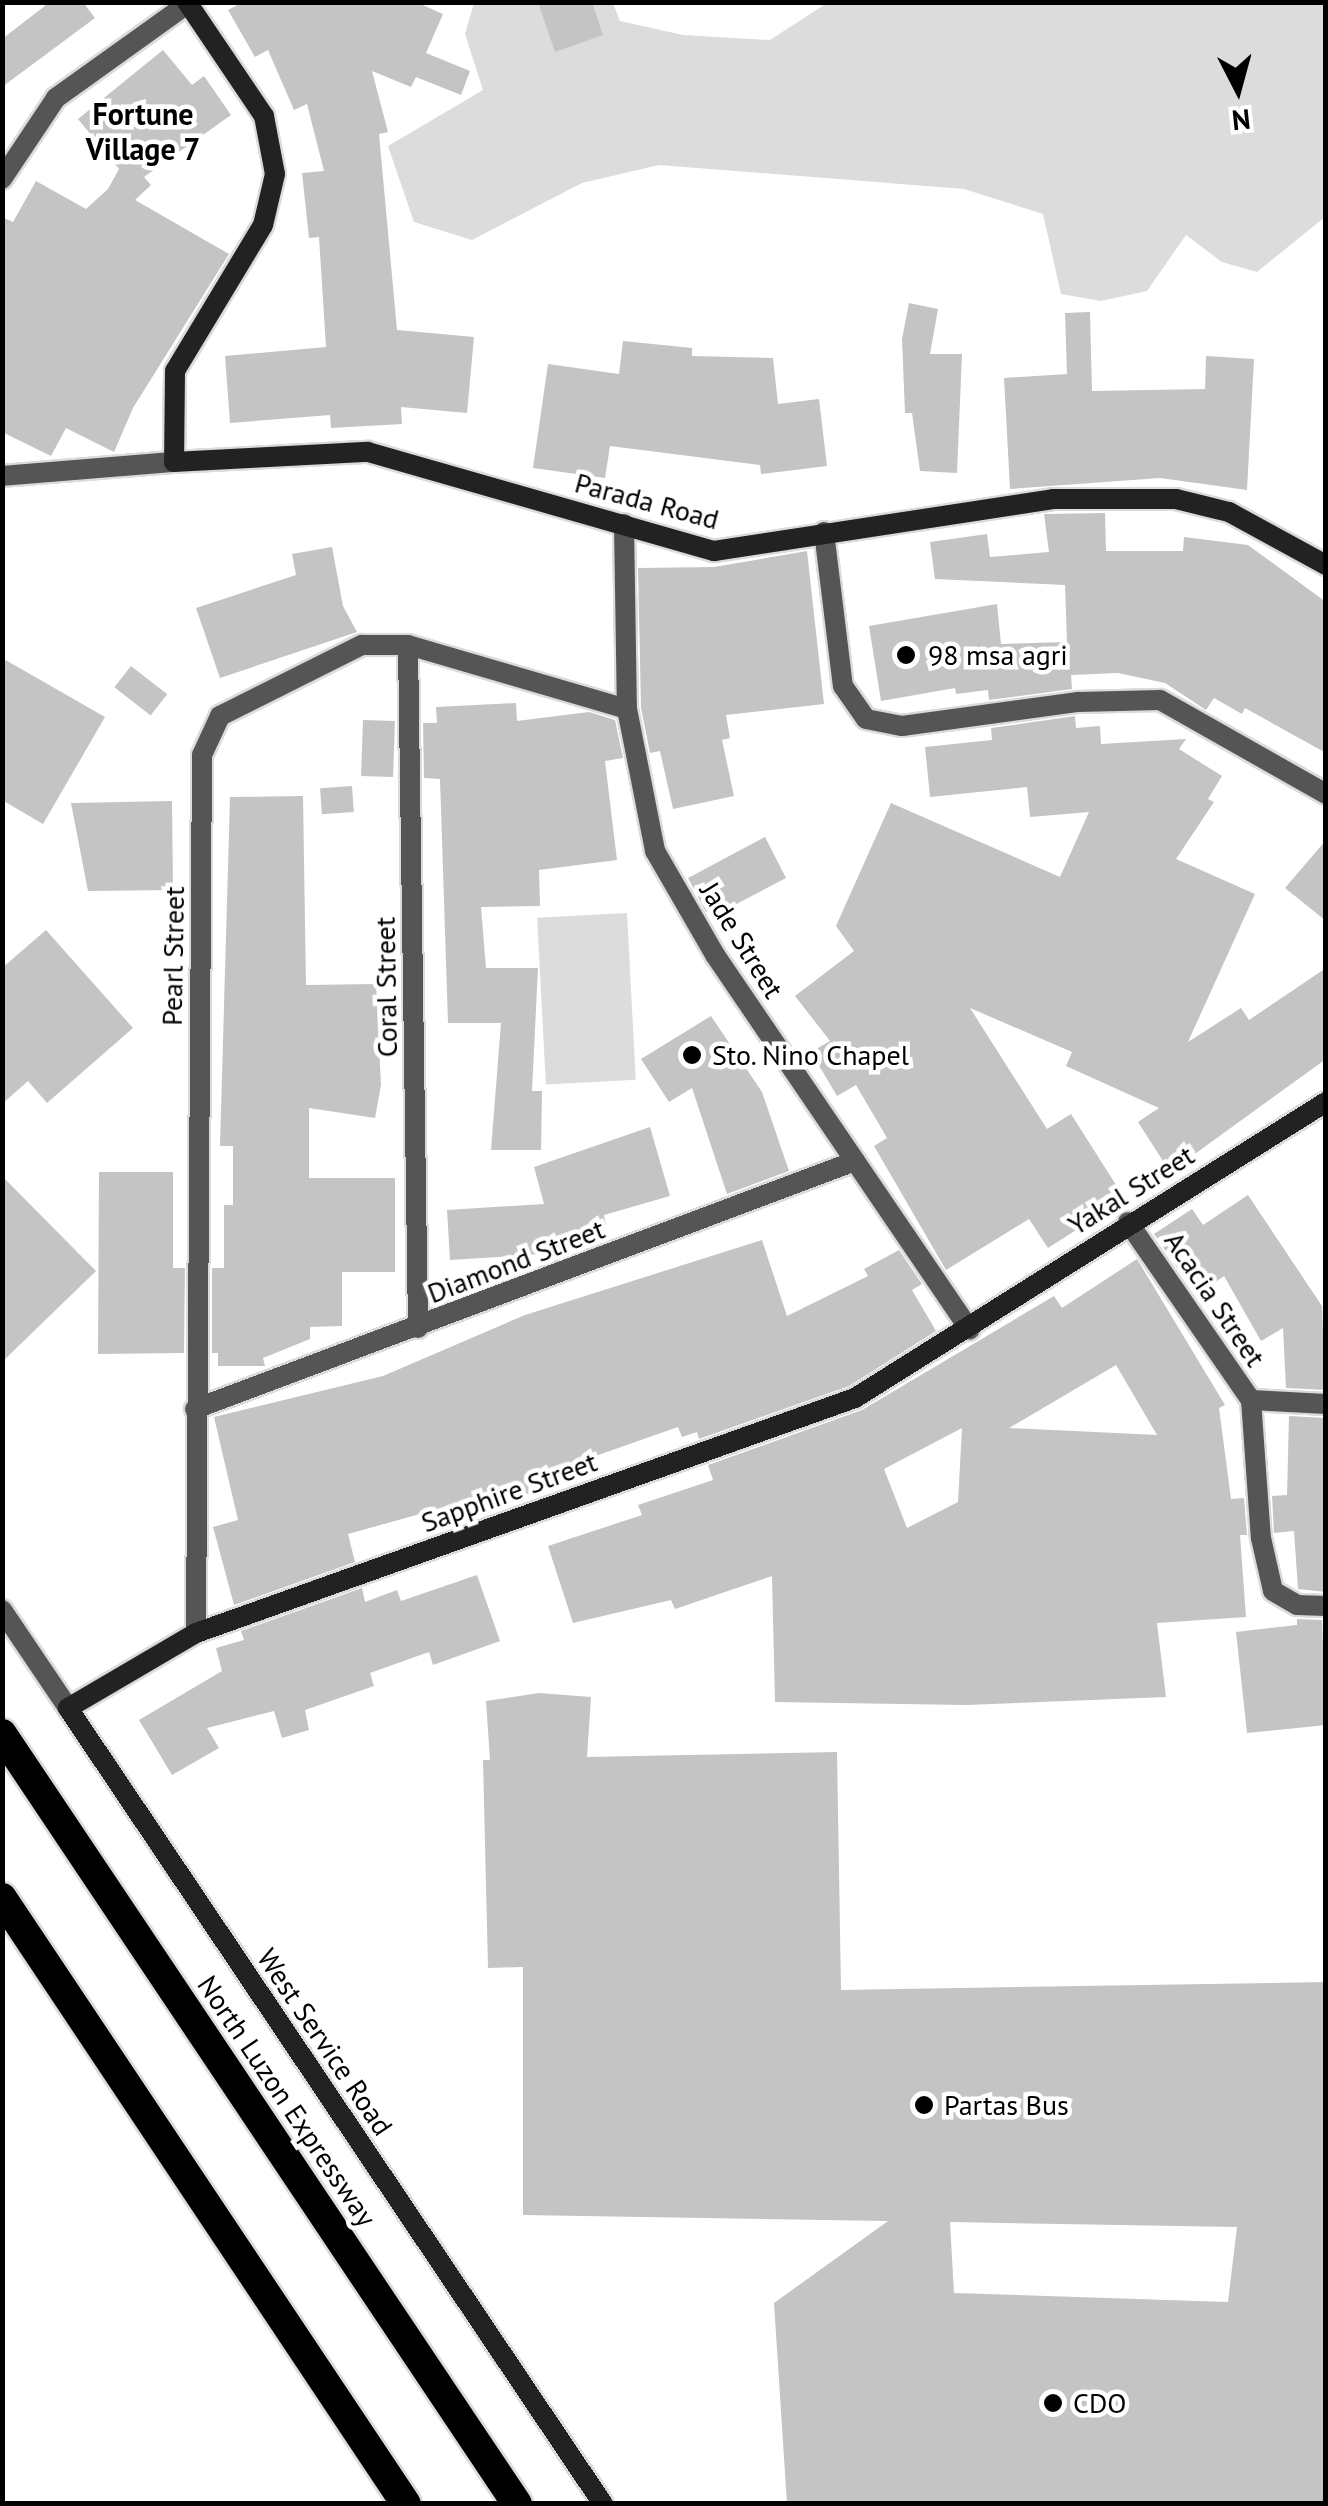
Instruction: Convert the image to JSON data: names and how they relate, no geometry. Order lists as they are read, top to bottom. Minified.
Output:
{"streets":{"highway":["North Luzon Expressway"],"street":["Parada Road","Jade Street","Pearl Street","Coral Street","Yakal Street","Diamond Street","Acacia Street","Sapphire Street","West Service Road"]},"crossings":[["Parada Road","Jade Street"],["Jade Street","Pearl Street"],["Jade Street","Yakal Street"],["Jade Street","Diamond Street"],["Jade Street","Sapphire Street"],["Pearl Street","Coral Street"],["Pearl Street","Diamond Street"],["Pearl Street","Sapphire Street"],["Coral Street","Diamond Street"],["Yakal Street","Acacia Street"],["Yakal Street","Sapphire Street"],["Sapphire Street","West Service Road"]],"districts":["Fortune Village 7"],"places":["98 msa agri","Sto. Nino Chapel","Partas Bus","CDO"],"north":"bottom"}
